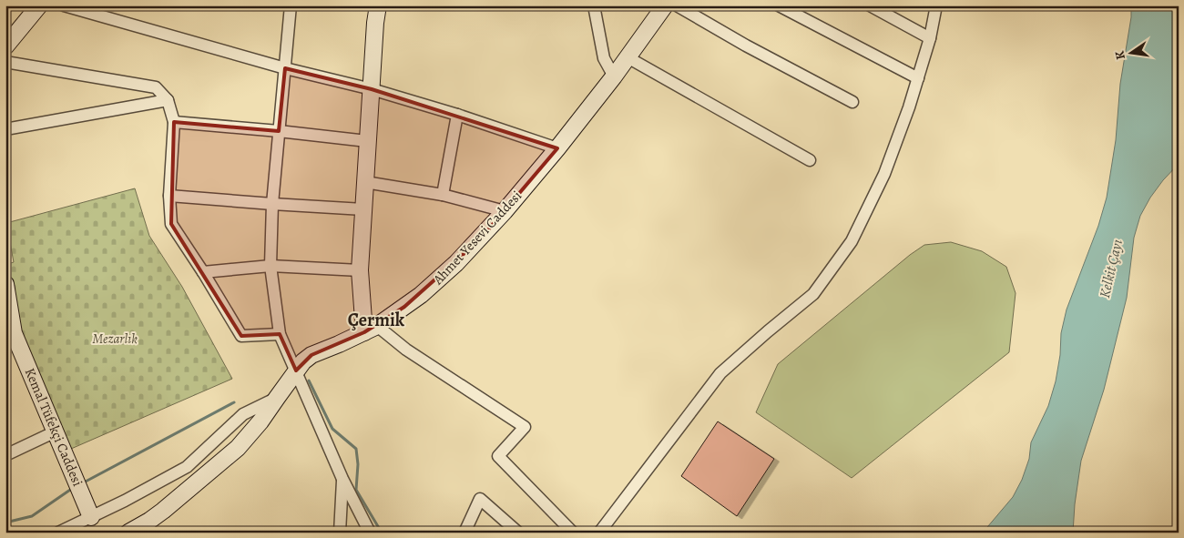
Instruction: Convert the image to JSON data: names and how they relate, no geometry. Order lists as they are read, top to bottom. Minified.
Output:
{"streets":{"street":["Ahmet Yesevi Caddesi","Kemal Tüfekçi Caddesi"]},"districts":["Çermik"],"water":["Kelkit Çayı"],"parks":["Mezarlık"],"north":"left"}
